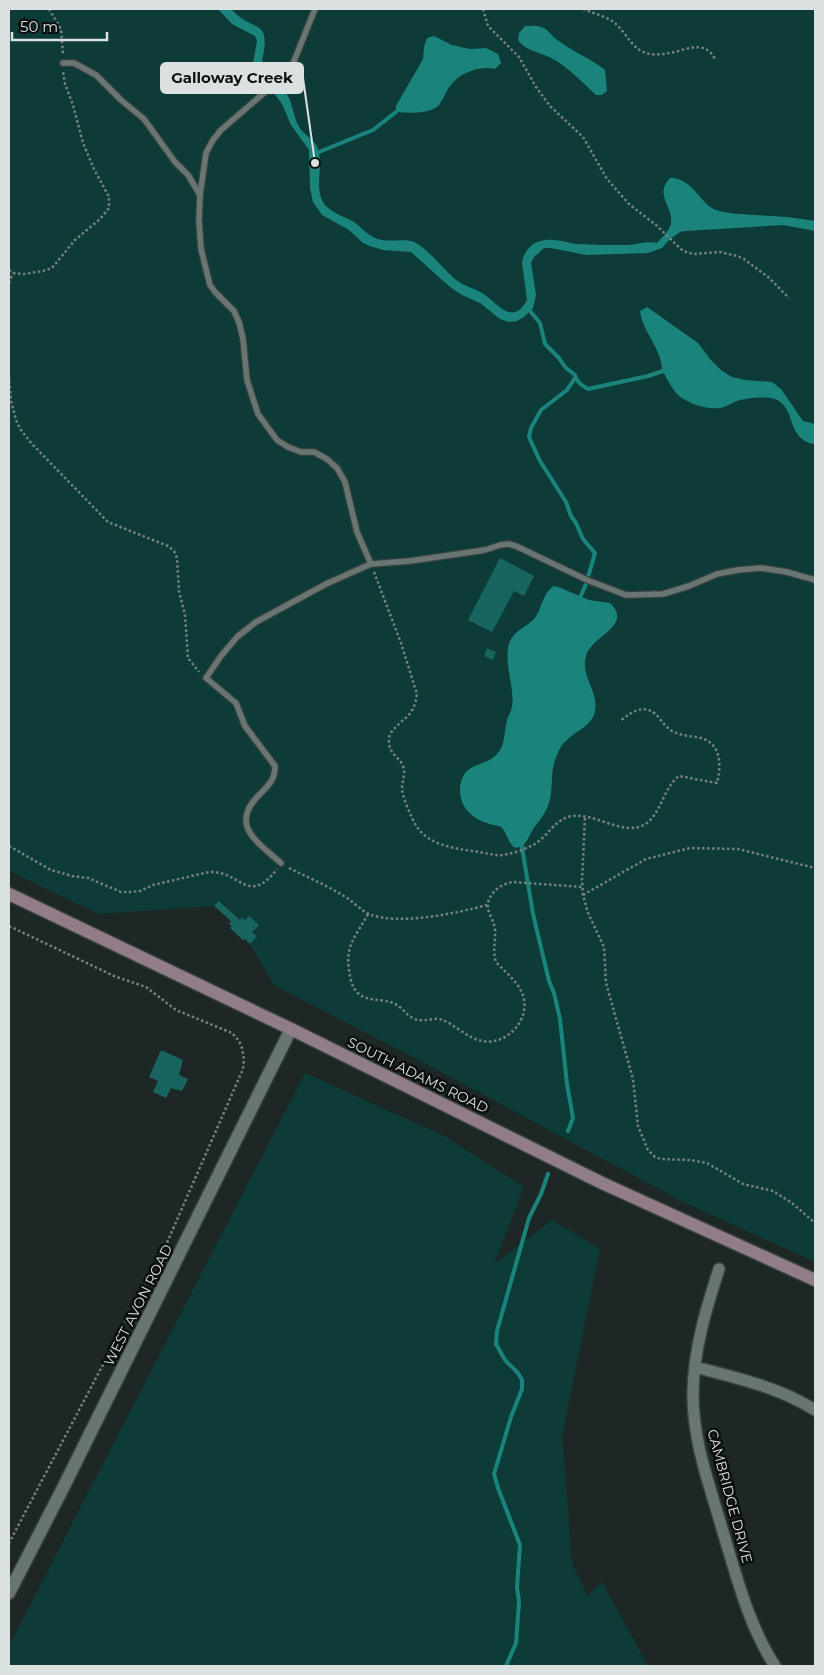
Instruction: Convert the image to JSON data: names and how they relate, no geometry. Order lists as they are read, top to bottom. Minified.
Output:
{"streets":{"main road":["SOUTH ADAMS ROAD"],"street":["WEST AVON ROAD","CAMBRIDGE DRIVE"]},"crossings":[["SOUTH ADAMS ROAD","WEST AVON ROAD"]],"places":["Galloway Creek"],"scale_bar":"50 m"}
